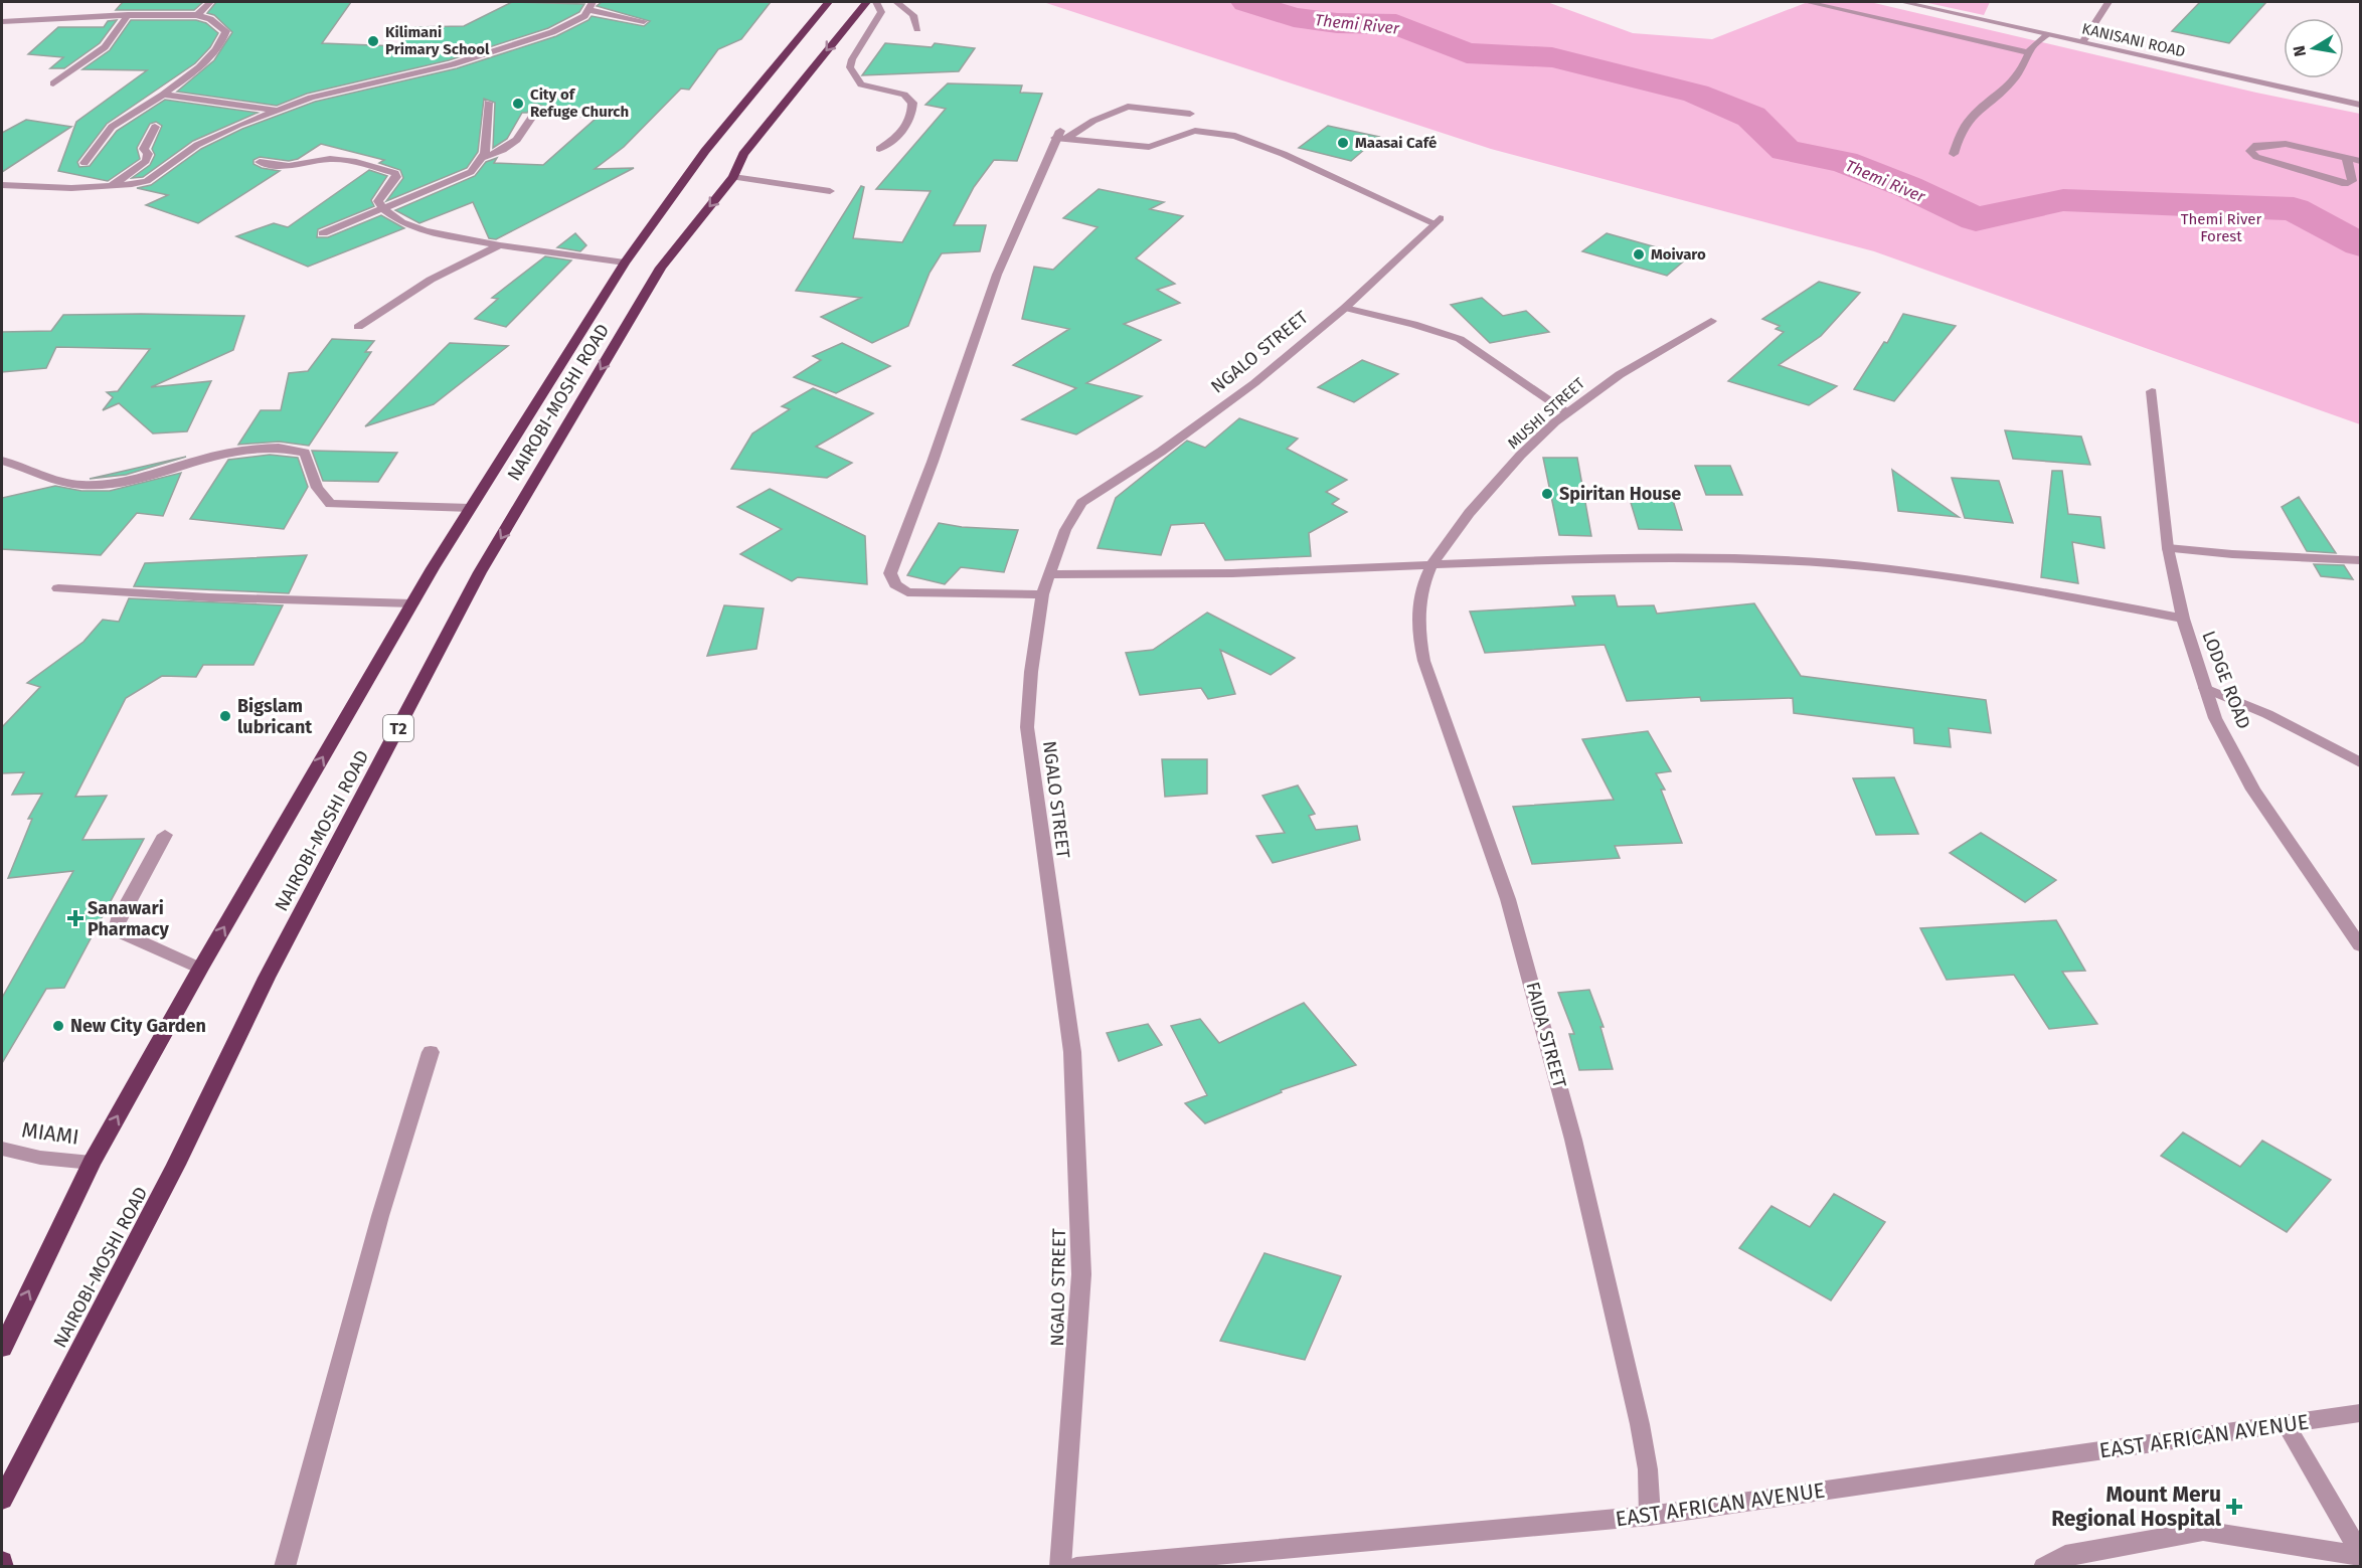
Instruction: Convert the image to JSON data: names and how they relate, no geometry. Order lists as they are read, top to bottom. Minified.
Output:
{"streets":{"highway":["NAIROBI-MOSHI ROAD","T2"],"street":["KANISANI ROAD","NGALO STREET","MUSHI STREET","LODGE ROAD","FAIDA STREET","MIAMI","EAST AFRICAN AVENUE"]},"crossings":[["NAIROBI-MOSHI ROAD","MIAMI"],["MUSHI STREET","FAIDA STREET"],["FAIDA STREET","EAST AFRICAN AVENUE"]],"water":["Themi River"],"parks":["Themi River Forest"],"places":{"other":["Kilimani Primary School","City of Refuge Church","Maasai Café","Moivaro","Spiritan House","Bigslam lubricant","New City Garden"],"health":["Sanawari Pharmacy","Mount Meru Regional Hospital"]},"north":"left"}
